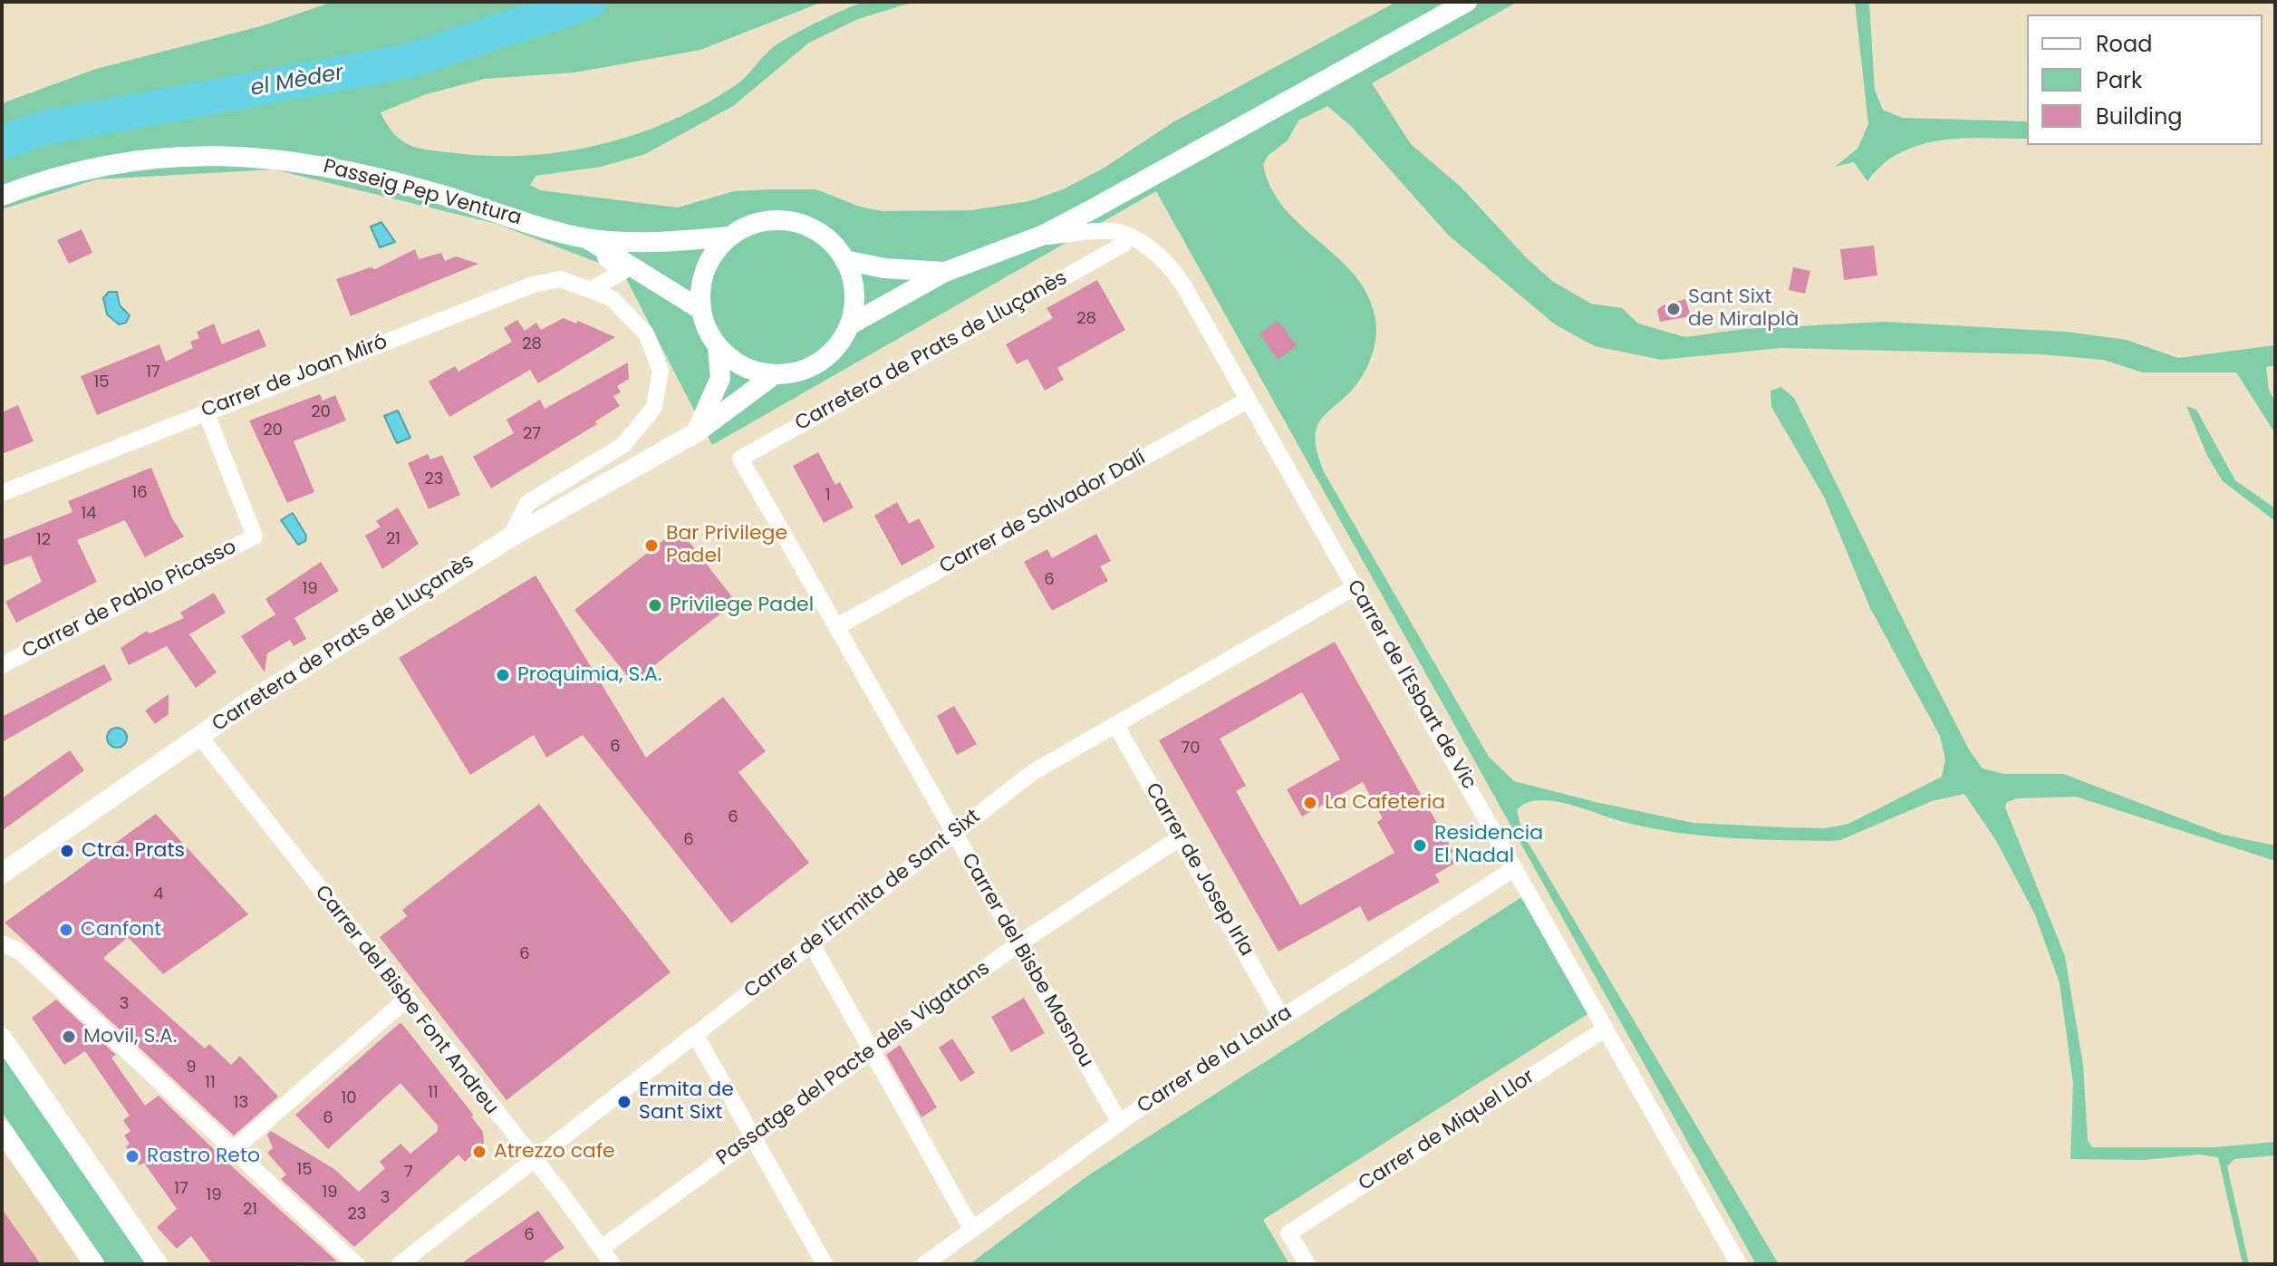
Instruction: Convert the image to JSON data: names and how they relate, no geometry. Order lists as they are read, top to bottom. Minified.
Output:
{"streets":{"street":["Passeig Pep Ventura","Carretera de Prats de Lluçanès","Carrer de Joan Miró","Carrer de Salvador Dalí","Carrer de Pablo Picasso","Carrer de l'Esbart de Vic","Carrer de Josep Irla","Carrer de l'Ermita de Sant Sixt","Carrer del Bisbe Masnou","Carrer del Bisbe Font Andreu","Carrer de la Laura","Passatge del Pacte dels Vigatans","Carrer de Miquel Llor"]},"crossings":[["Passeig Pep Ventura","Carretera de Prats de Lluçanès"],["Carretera de Prats de Lluçanès","Carrer de Joan Miró"],["Carretera de Prats de Lluçanès","Carrer del Bisbe Masnou"],["Carretera de Prats de Lluçanès","Carrer del Bisbe Font Andreu"],["Carrer de Joan Miró","Carrer de Pablo Picasso"],["Carrer de Salvador Dalí","Carrer de l'Esbart de Vic"],["Carrer de Salvador Dalí","Carrer del Bisbe Masnou"],["Carrer de l'Esbart de Vic","Carrer de l'Ermita de Sant Sixt"],["Carrer de l'Esbart de Vic","Carrer de la Laura"],["Carrer de l'Esbart de Vic","Carrer de Miquel Llor"],["Carrer de Josep Irla","Carrer de l'Ermita de Sant Sixt"],["Carrer de Josep Irla","Carrer de la Laura"],["Carrer de Josep Irla","Passatge del Pacte dels Vigatans"],["Carrer de l'Ermita de Sant Sixt","Carrer del Bisbe Masnou"],["Carrer de l'Ermita de Sant Sixt","Carrer del Bisbe Font Andreu"],["Carrer del Bisbe Masnou","Carrer de la Laura"],["Carrer del Bisbe Masnou","Passatge del Pacte dels Vigatans"],["Carrer del Bisbe Font Andreu","Passatge del Pacte dels Vigatans"]],"water":["el Mèder"],"places":["Sant Sixt de Miralplà","Bar Privilege Padel","Privilege Padel","Proquimia, S.A.","La Cafeteria","Residencia El Nadal","Ctra. Prats","Canfont","Movil, S.A.","Ermita de Sant Sixt","Atrezzo cafe","Rastro Reto"],"house_numbers":["28","28","17","15","20","20","27","23","16","1","14","21","12","6","19","6","70","6","6","4","6","3","9","11","11","10","13","6","15","7","17","19","19","3","21","23","6"],"legend":["Road","Park","Building"]}
